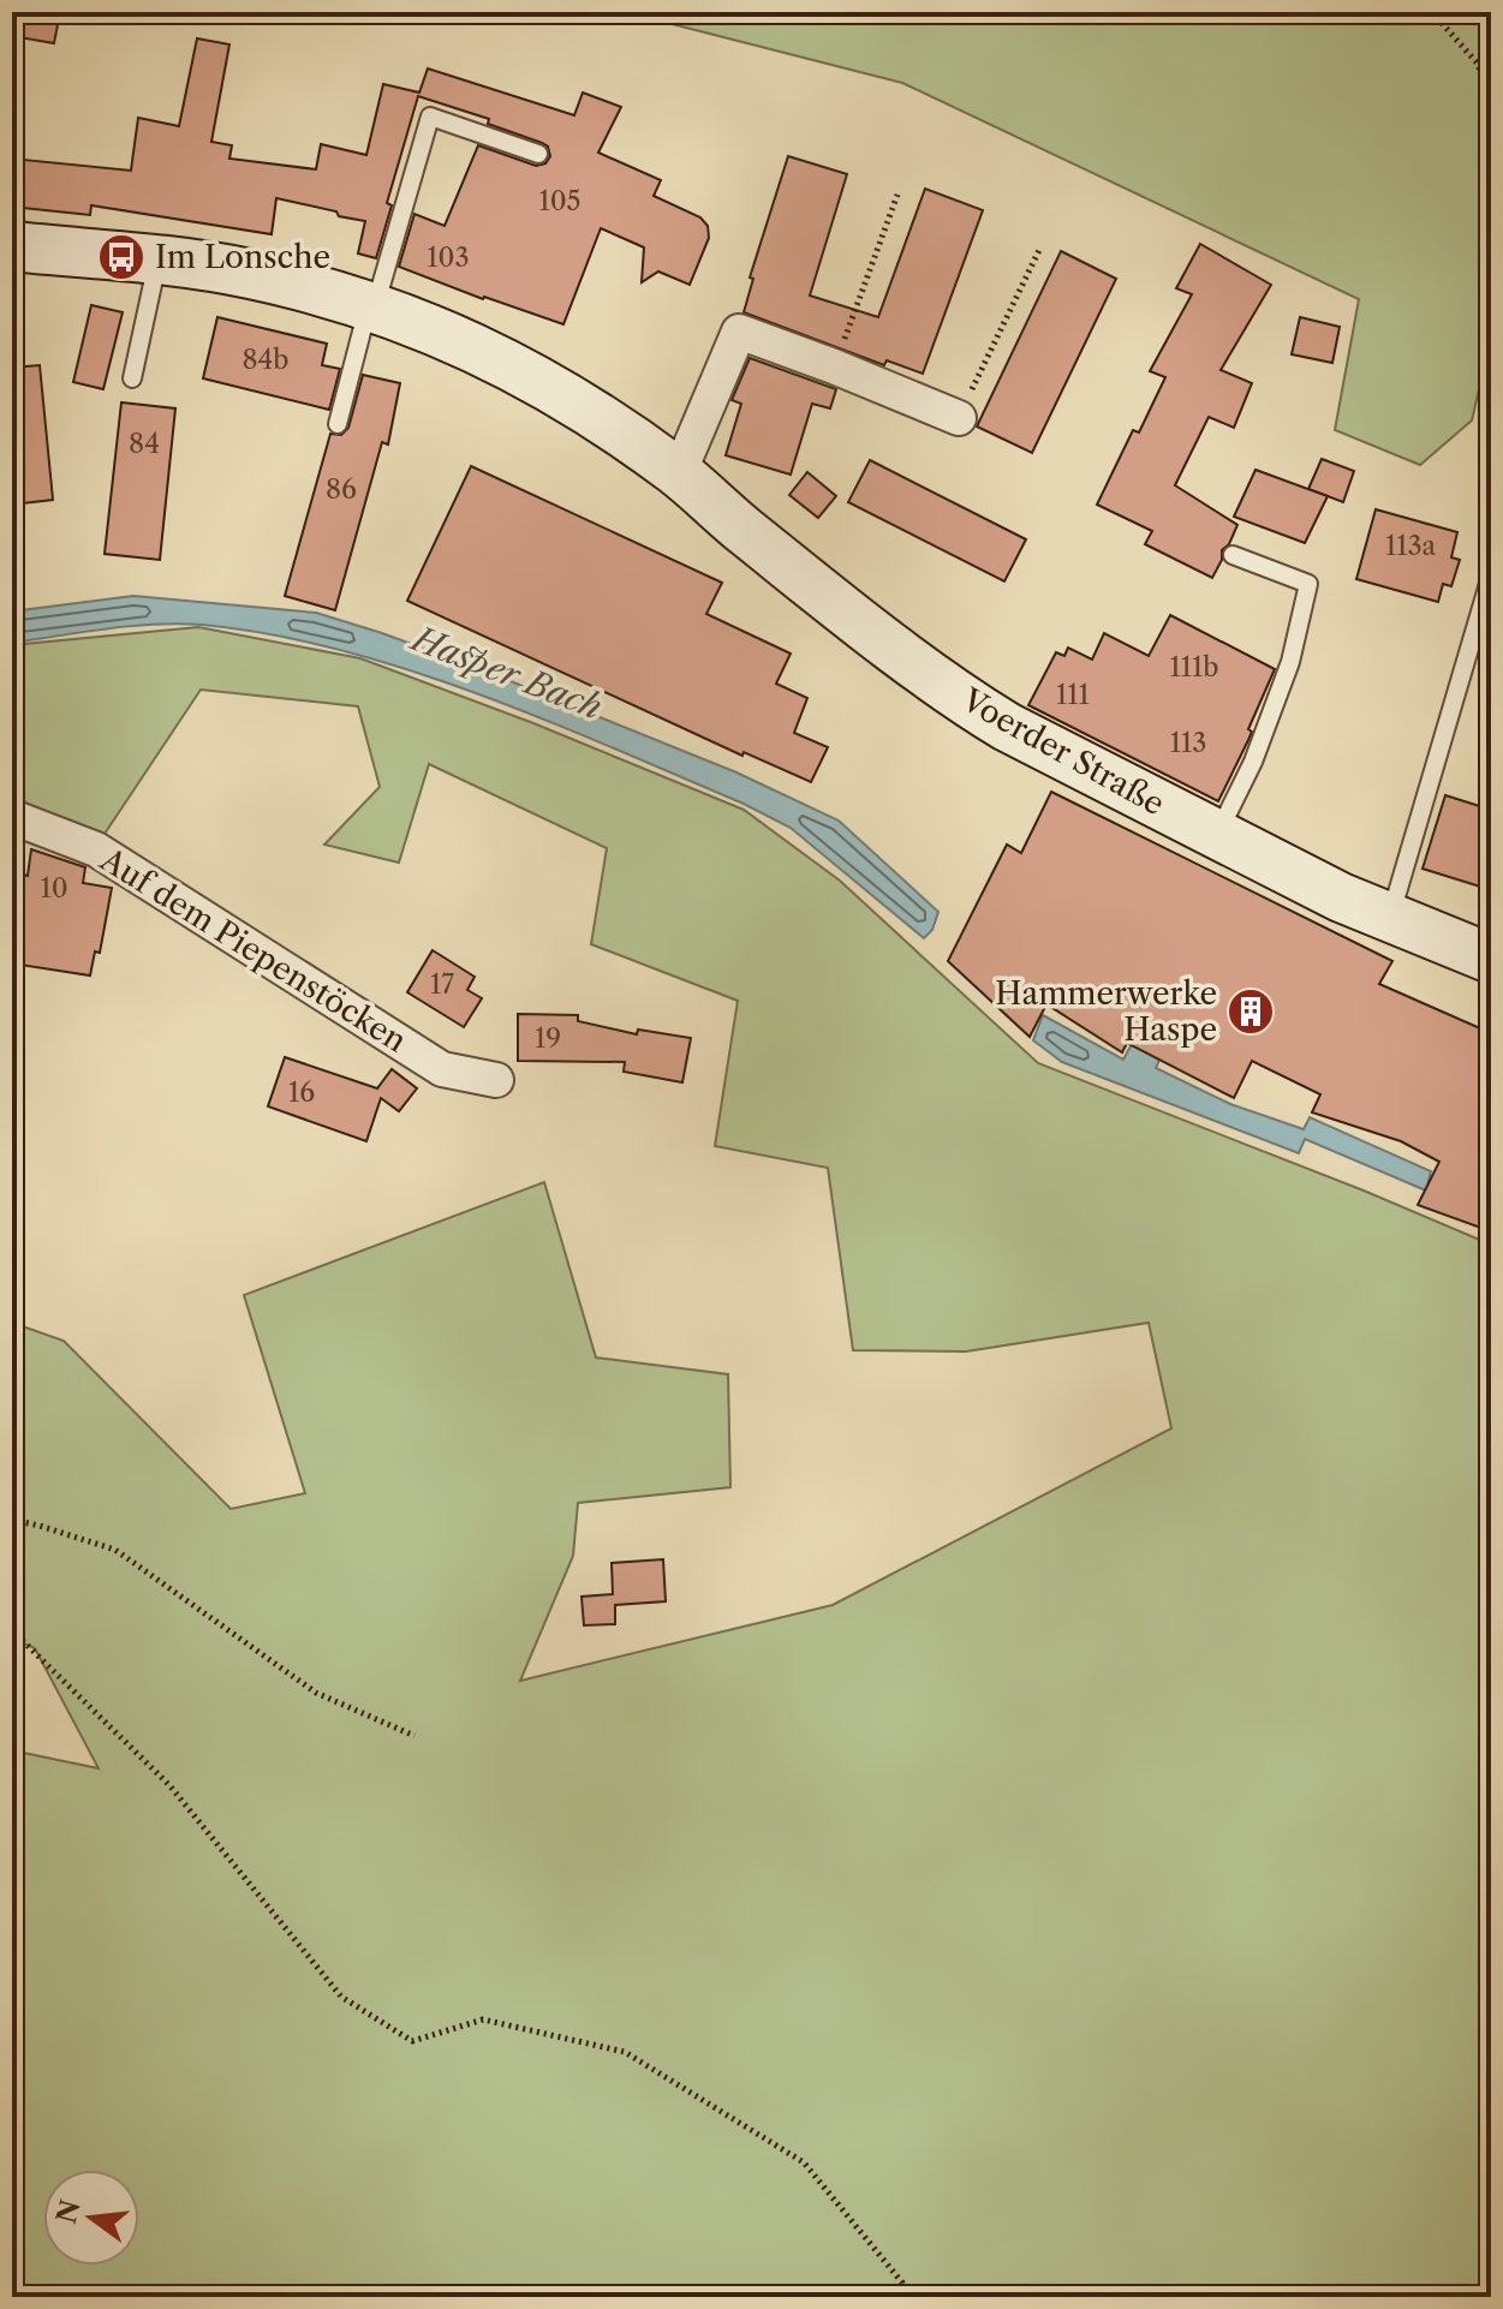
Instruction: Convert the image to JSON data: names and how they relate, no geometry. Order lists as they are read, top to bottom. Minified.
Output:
{"streets":{"main road":["Voerder Straße"],"street":["Auf dem Piepenstöcken"]},"water":["Hasper Bach"],"places":{"bus stop":["Im Lonsche"],"building":["Hammerwerke Haspe"]},"house_numbers":["105","103","84b","84","86","113a","111b","111","113","10","17","19","16"],"north":"left"}
